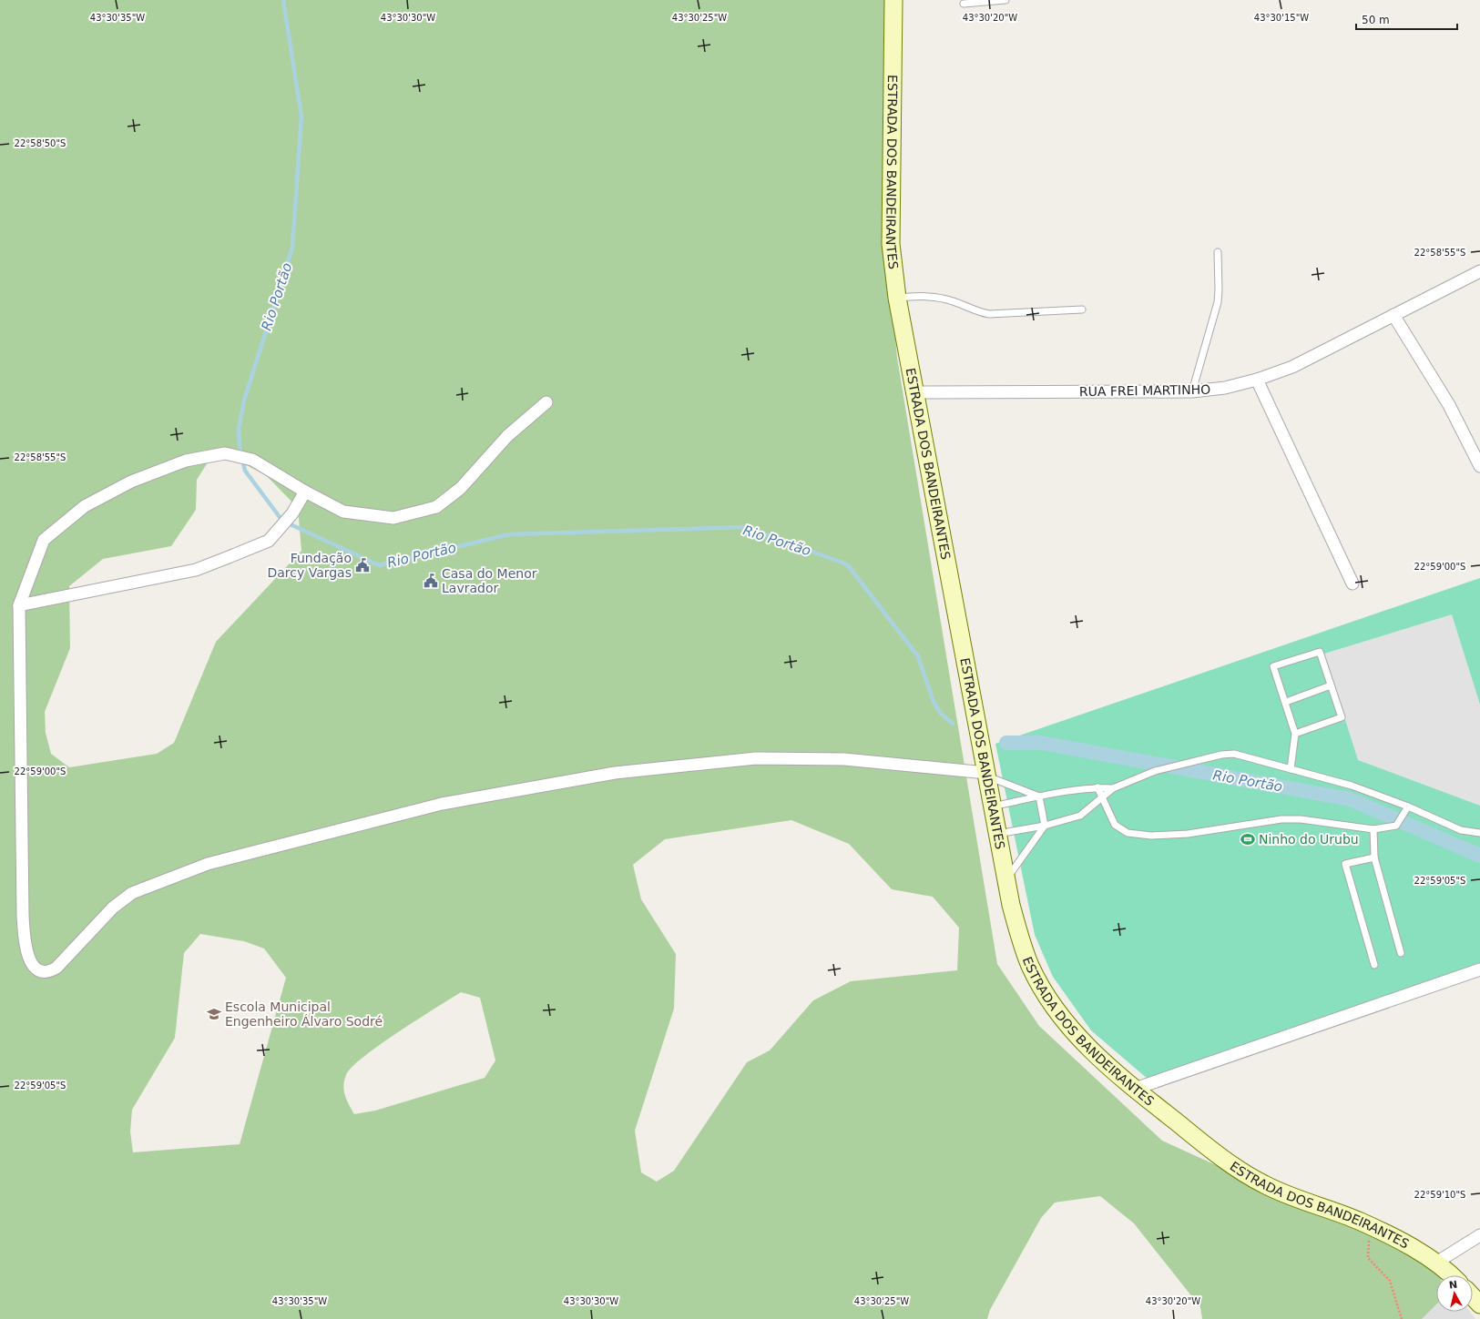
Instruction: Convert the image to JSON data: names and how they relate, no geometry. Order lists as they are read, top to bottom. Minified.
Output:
{"streets":{"main road":["ESTRADA DOS BANDEIRANTES"],"street":["RUA FREI MARTINHO"]},"crossings":[["ESTRADA DOS BANDEIRANTES","RUA FREI MARTINHO"]],"water":["Rio Portão"],"places":{"public building":["Fundação Darcy Vargas","Casa do Menor Lavrador"],"sports":["Ninho do Urubu"],"school or university":["Escola Municipal Engenheiro Álvaro Sodré"]},"scale_bar":"50 m","north":"top","coordinates":["43°30'35\"W","43°30'30\"W","43°30'25\"W","43°30'20\"W","43°30'15\"W","22°58'50\"S","22°58'55\"S","22°59'00\"S","22°59'05\"S","22°59'10\"S"]}
